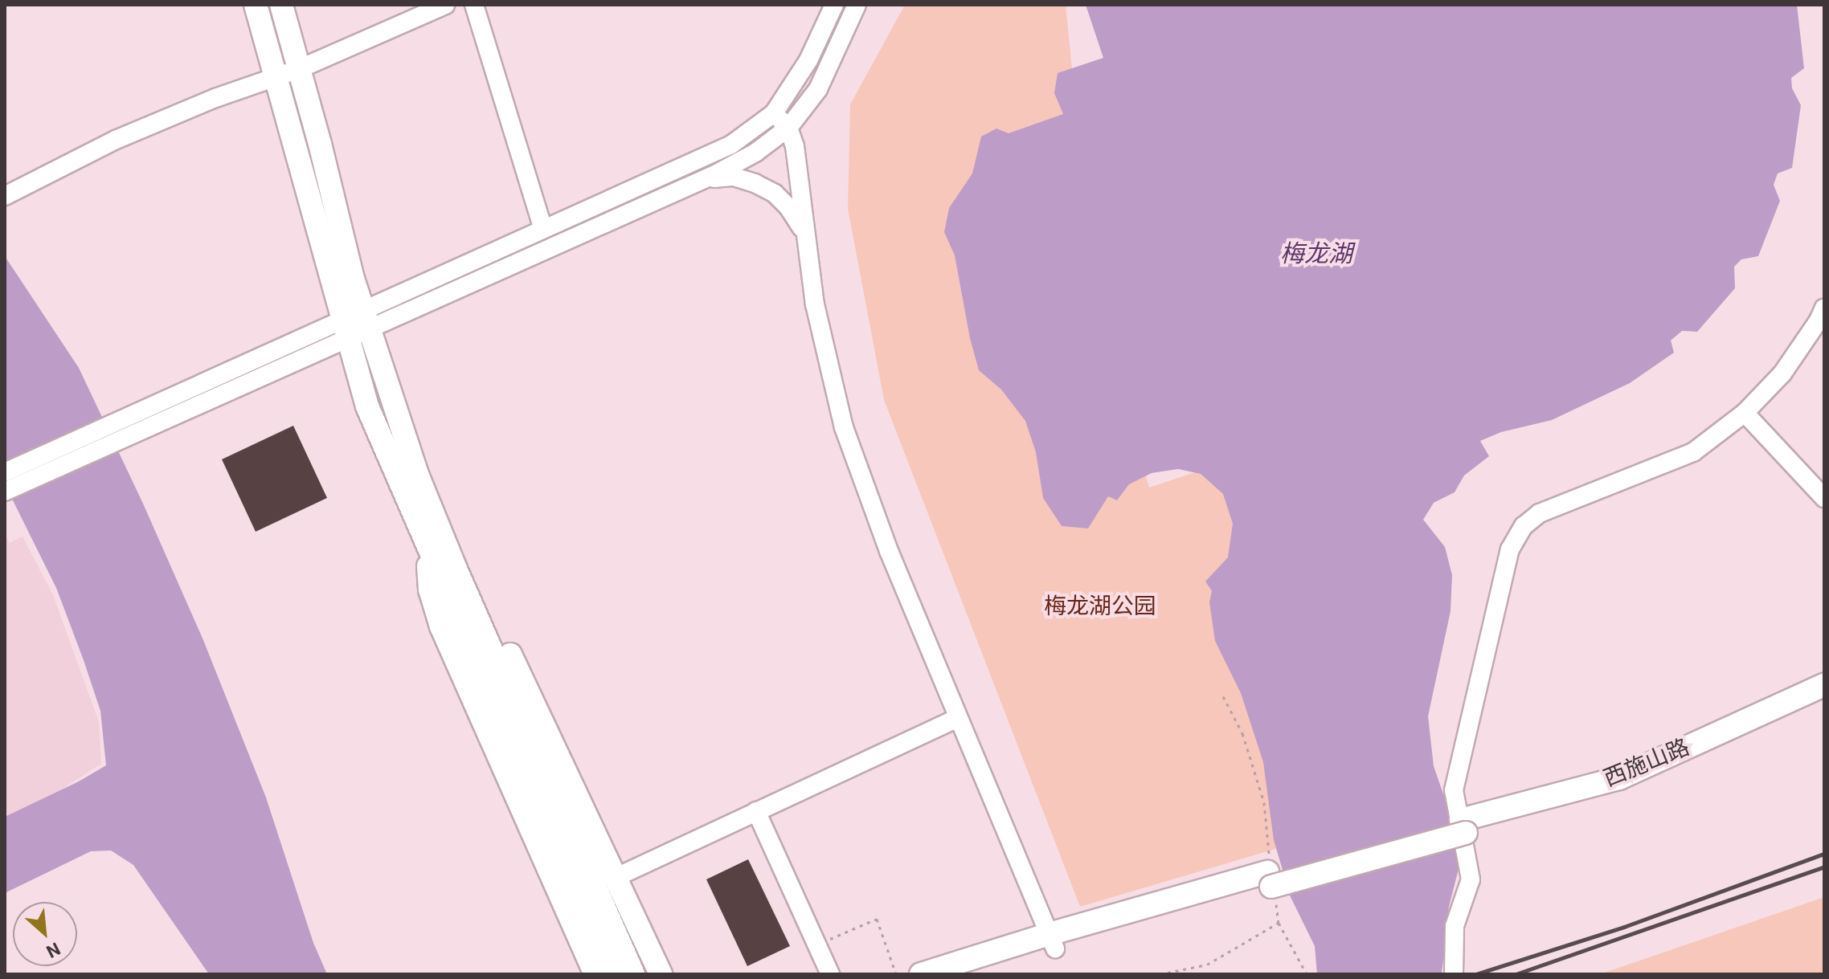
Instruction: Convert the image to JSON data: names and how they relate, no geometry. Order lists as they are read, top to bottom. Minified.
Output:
{"streets":{"main road":["西施山路"]},"water":["梅龙湖"],"parks":["梅龙湖公园"],"north":"bottom right"}
